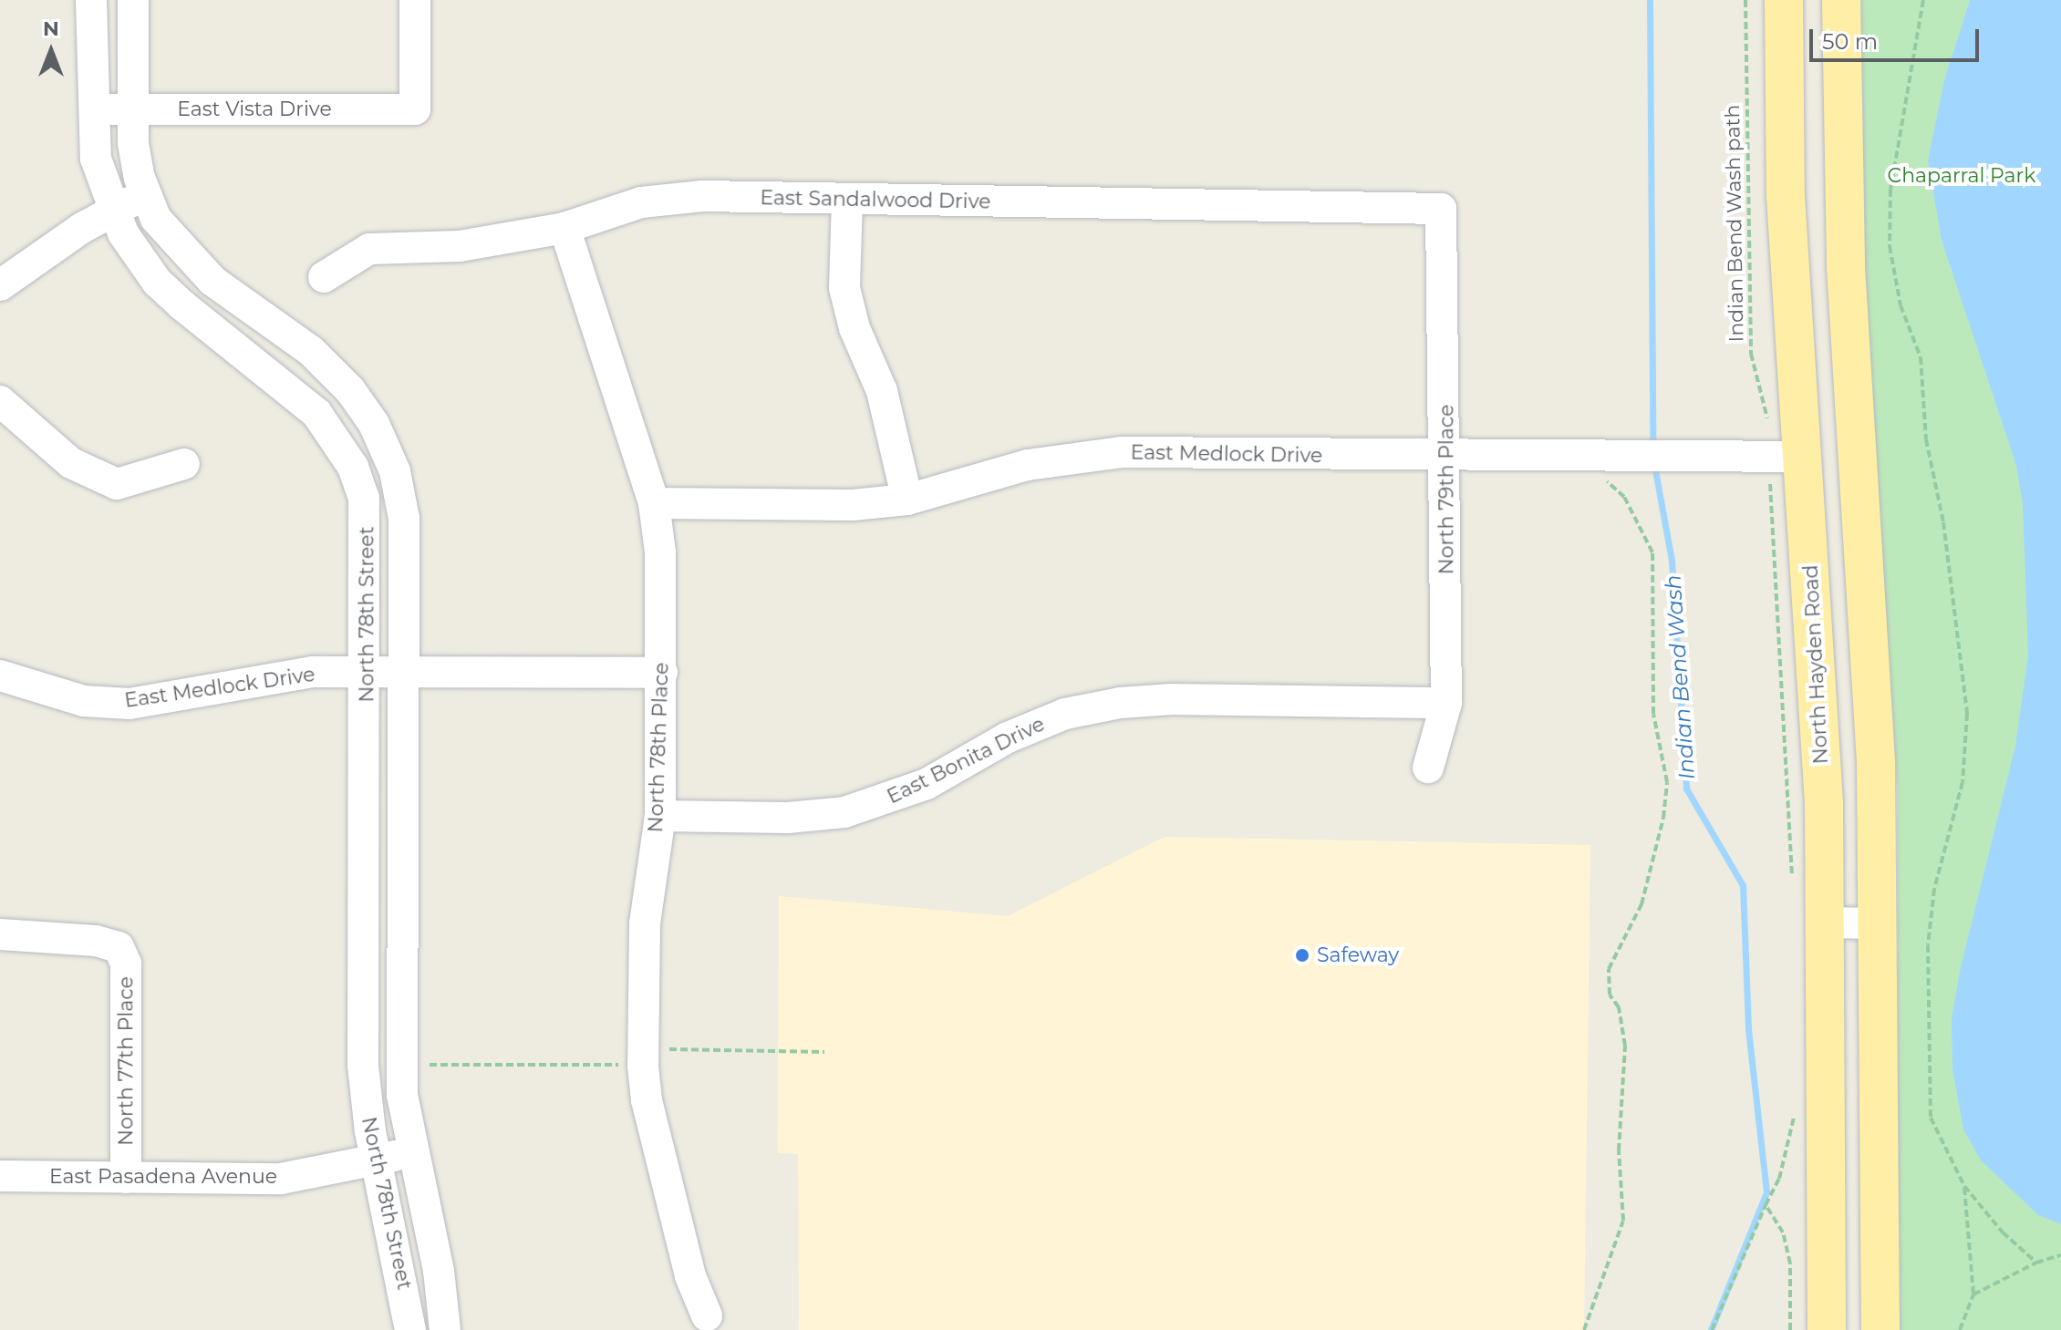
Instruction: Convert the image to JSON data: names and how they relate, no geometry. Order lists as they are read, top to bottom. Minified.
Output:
{"streets":{"main road":["North Hayden Road"],"street":["East Vista Drive","East Sandalwood Drive","East Medlock Drive","North 79th Place","North 78th Street","North 78th Place","East Bonita Drive","North 77th Place","East Pasadena Avenue"],"path":["Indian Bend Wash path"]},"crossings":[["East Vista Drive","North 78th Street"],["East Sandalwood Drive","North 79th Place"],["East Sandalwood Drive","North 78th Place"],["East Medlock Drive","North 79th Place"],["East Medlock Drive","North 78th Street"],["East Medlock Drive","North Hayden Road"],["East Medlock Drive","North 78th Place"],["North 79th Place","East Bonita Drive"],["North 78th Street","East Pasadena Avenue"],["North 78th Place","East Bonita Drive"],["North 77th Place","East Pasadena Avenue"]],"water":["Indian Bend Wash"],"parks":["Chaparral Park"],"places":["Safeway"],"scale_bar":"50 m","north":"top"}
